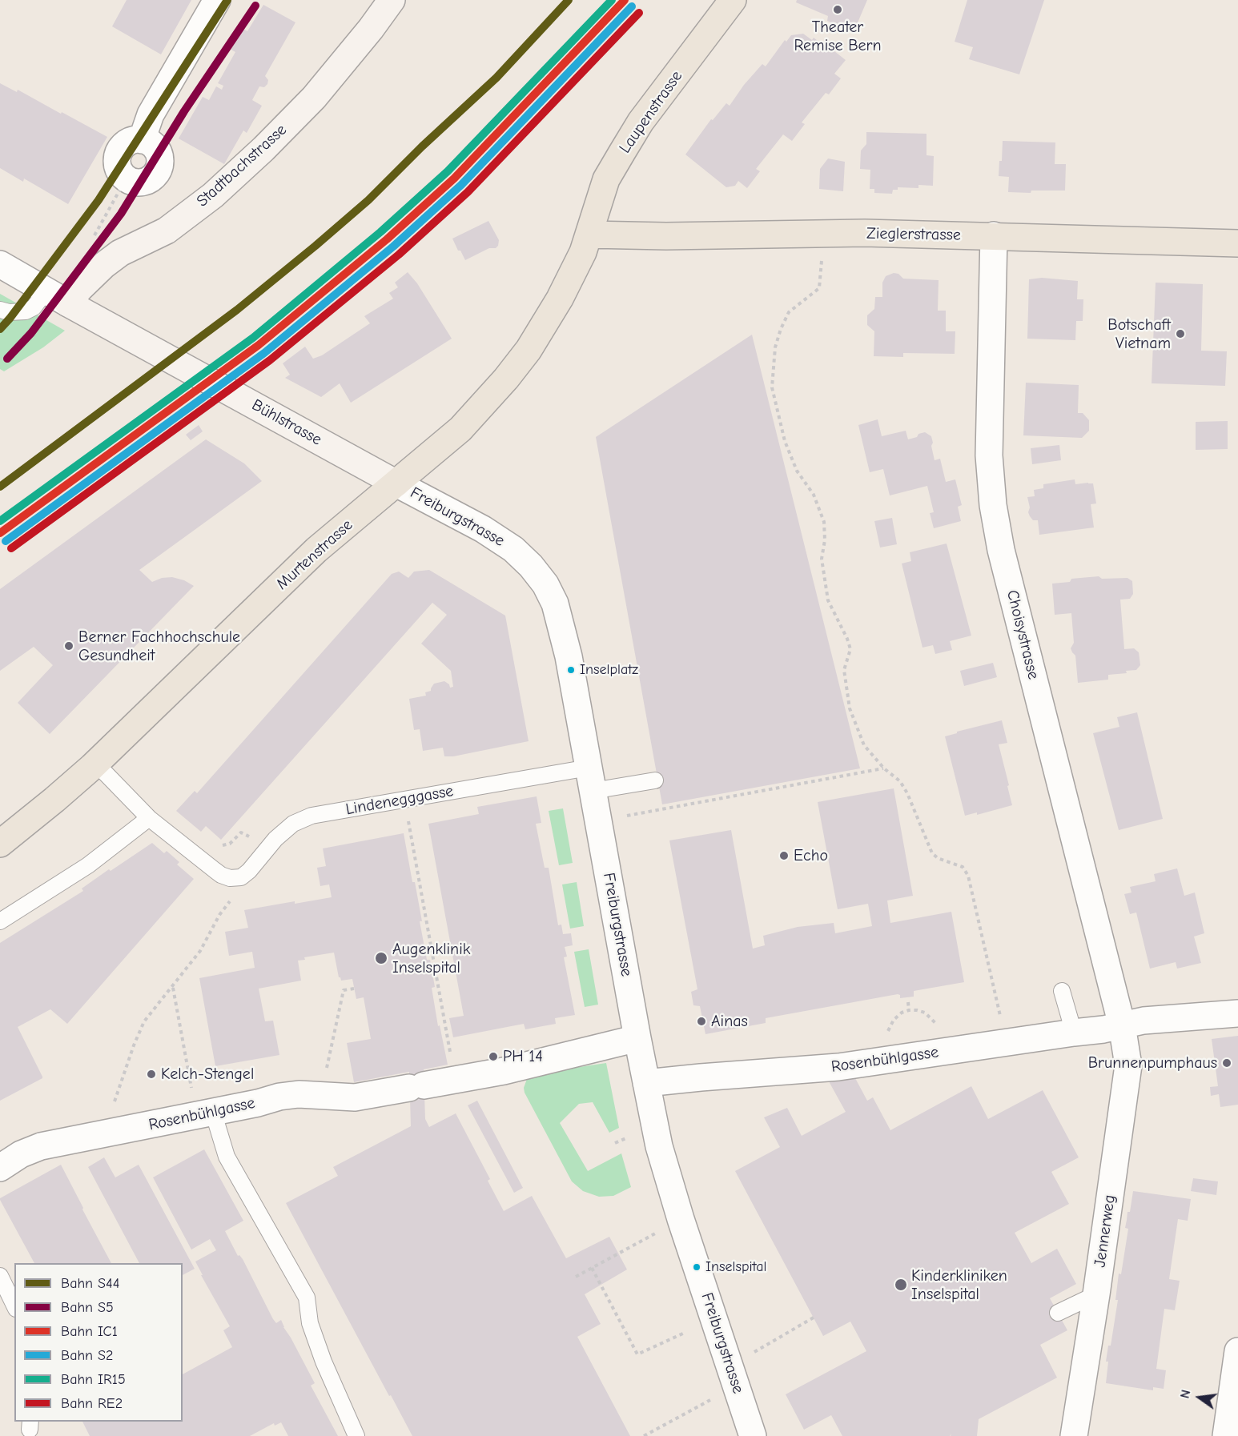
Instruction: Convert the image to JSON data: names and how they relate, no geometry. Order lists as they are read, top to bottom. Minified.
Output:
{"streets":{"main road":["Laupenstrasse","Stadtbachstrasse","Zieglerstrasse","Bühlstrasse","Murtenstrasse"],"street":["Freiburgstrasse","Choisystrasse","Rosenbühlgasse","Jennerweg"],"lane":["Lindenegggasse"]},"crossings":[["Laupenstrasse","Zieglerstrasse"],["Laupenstrasse","Murtenstrasse"],["Stadtbachstrasse","Bühlstrasse"],["Zieglerstrasse","Murtenstrasse"],["Zieglerstrasse","Choisystrasse"],["Bühlstrasse","Freiburgstrasse"],["Bühlstrasse","Murtenstrasse"],["Freiburgstrasse","Murtenstrasse"],["Freiburgstrasse","Lindenegggasse"],["Freiburgstrasse","Rosenbühlgasse"],["Choisystrasse","Rosenbühlgasse"],["Choisystrasse","Jennerweg"],["Rosenbühlgasse","Jennerweg"]],"places":["Theater Remise Bern","Botschaft Vietnam","Berner Fachhochschule Gesundheit","Inselplatz","Echo","Augenklinik Inselspital","Ainas","PH 14","Brunnenpumphaus","Kelch-Stengel","Inselspital","Kinderkliniken Inselspital"],"lines":["rail line S44","rail line IC1","rail line IR15","rail line S5","rail line S2","rail line RE2"],"legend":["Bahn S44","Bahn S5","Bahn IC1","Bahn S2","Bahn IR15","Bahn RE2"],"north":"left"}
